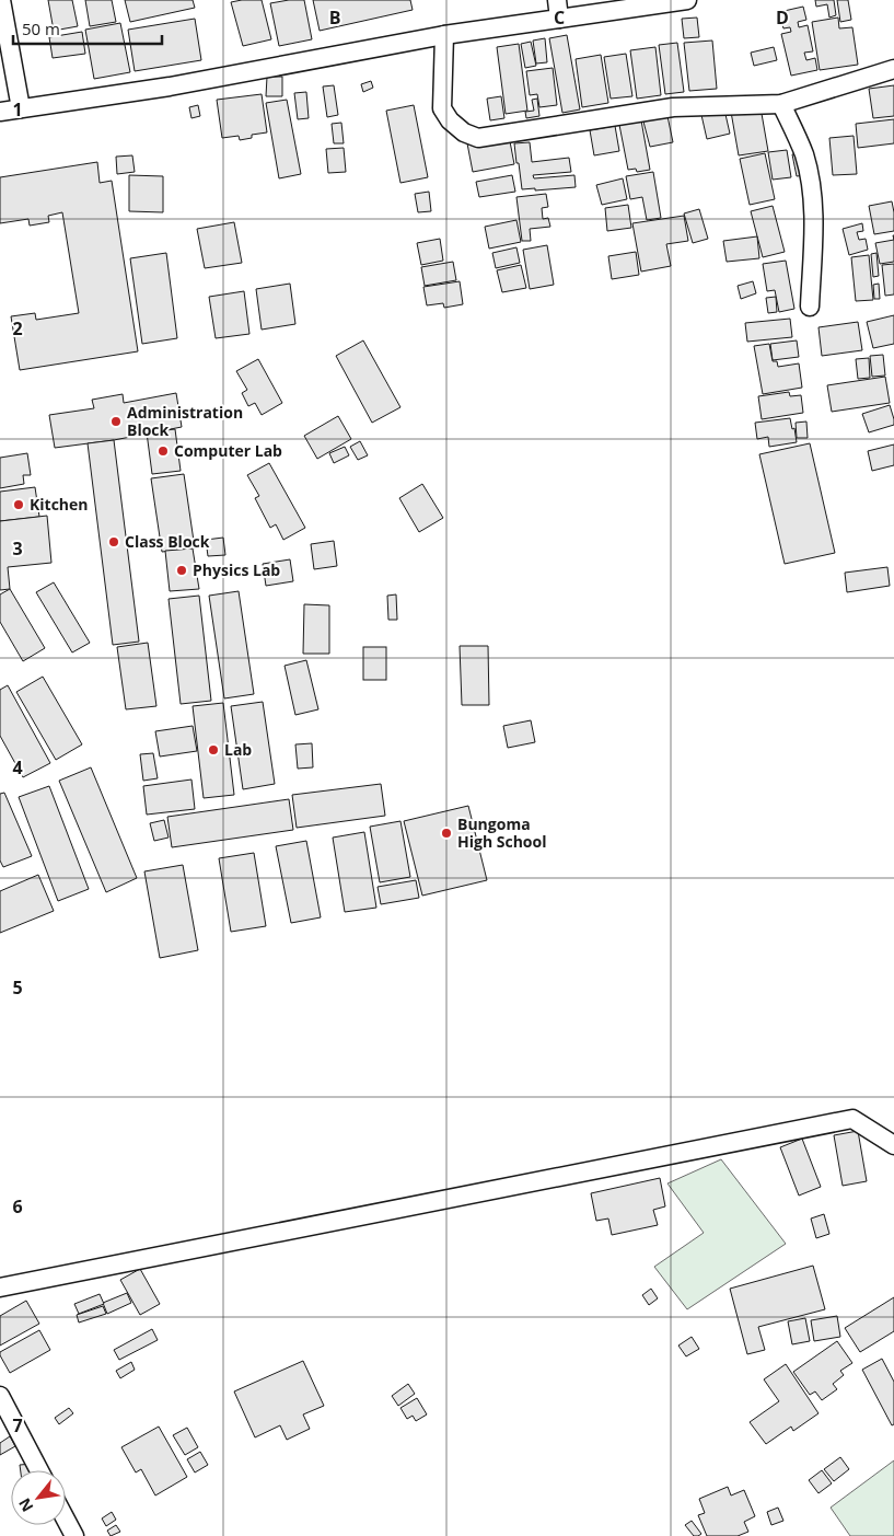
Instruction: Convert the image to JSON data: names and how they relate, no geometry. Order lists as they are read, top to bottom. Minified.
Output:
{"places":["Administration Block","Computer Lab","Kitchen","Class Block","Physics Lab","Lab","Bungoma High School"],"scale_bar":"50 m","north":"bottom left","grid":{"columns":["B","C","D"],"rows":["1","2","3","4","5","6","7"]}}
